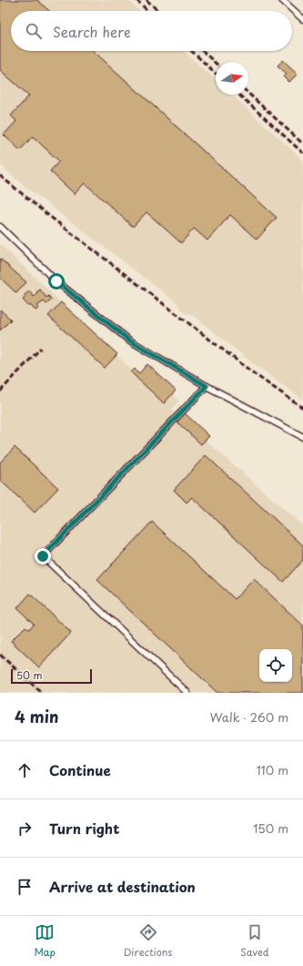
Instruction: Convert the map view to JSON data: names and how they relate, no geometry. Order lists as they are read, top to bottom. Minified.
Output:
{"scale_bar":"50 m","north":"right","page":{"search":"Search here","scale":"50 m","heading":["4 min","Walk · 260 m"],"list":[["Continue","110 m"],["Turn right","150 m"],"Arrive at destination"],"nav":["Map","Directions","Saved"]}}
